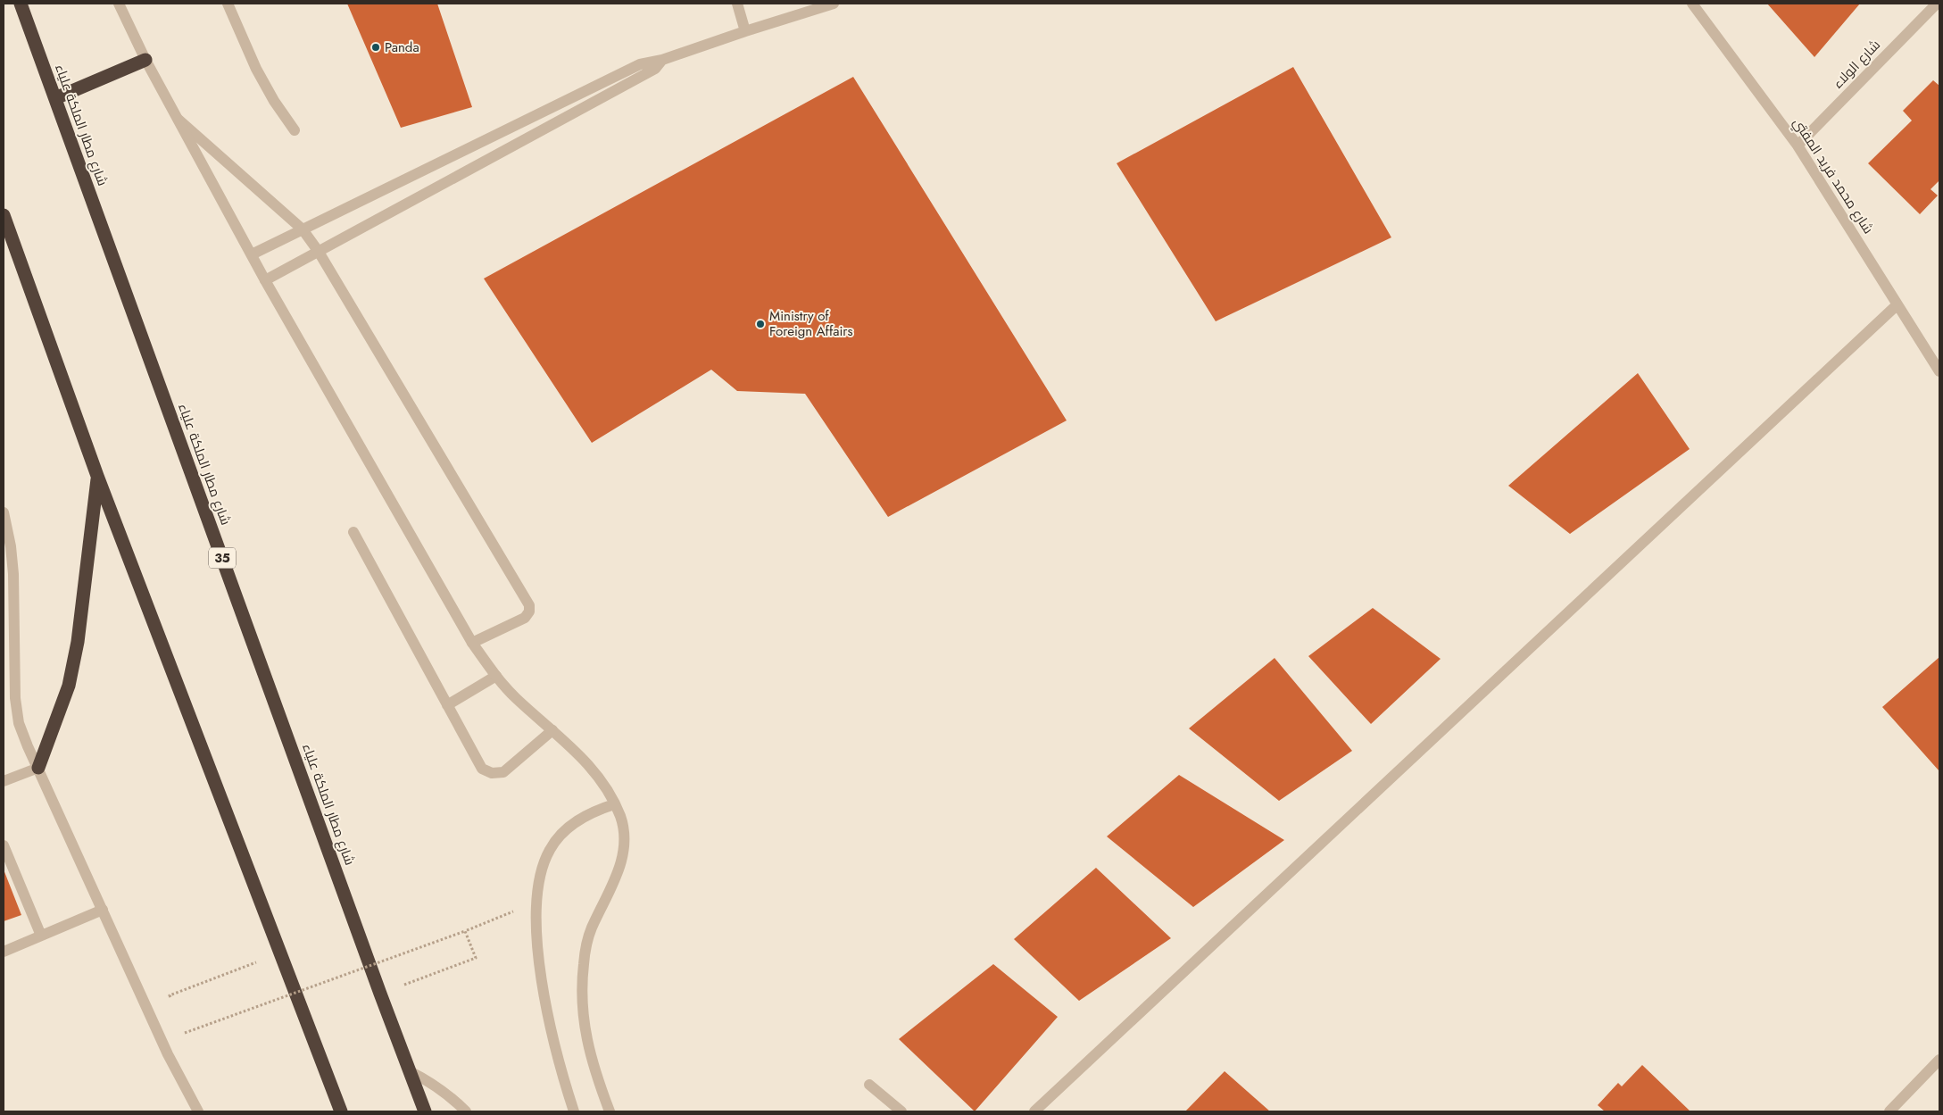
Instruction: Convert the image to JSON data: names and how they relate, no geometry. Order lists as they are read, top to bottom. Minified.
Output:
{"streets":{"highway":["شارع مطار الملكة علياء","35"],"street":["شارع الولاء","شارع محمد فريد المفتي"]},"crossings":[["شارع الولاء","شارع محمد فريد المفتي"]],"places":["Panda","Ministry of Foreign Affairs"]}
